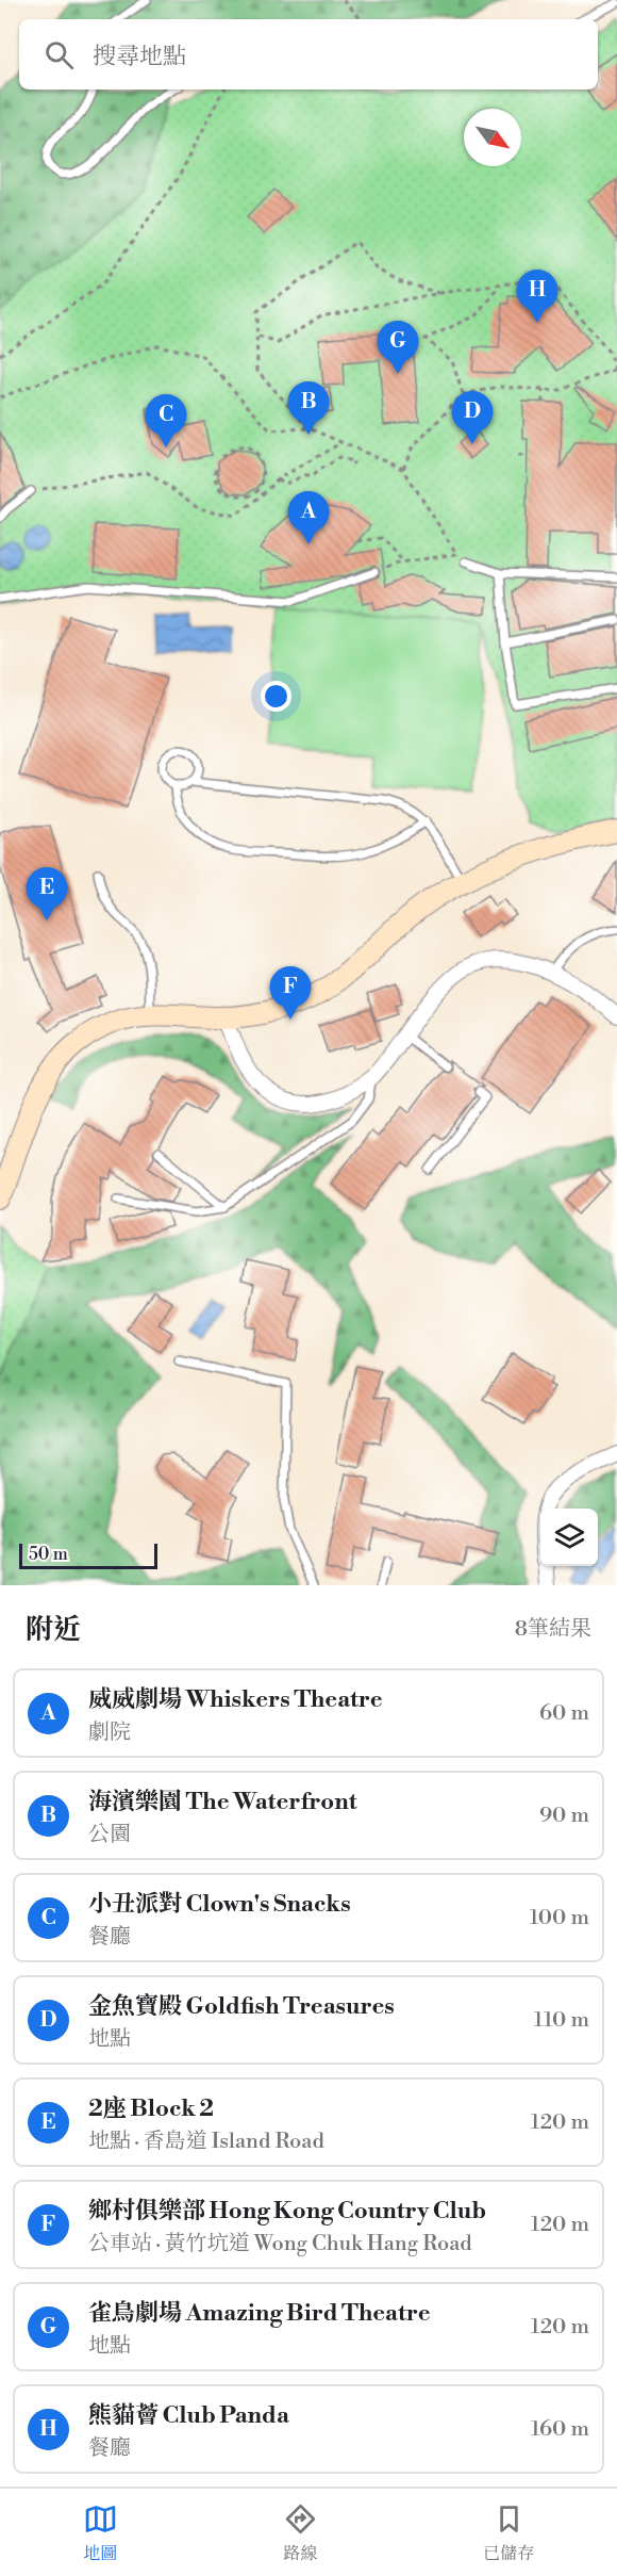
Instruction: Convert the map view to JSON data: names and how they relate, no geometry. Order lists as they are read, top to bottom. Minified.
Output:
{"scale_bar":"50 m","north":"bottom right","page":{"search":"搜尋地點","pins":["H","G","B","D","C","A","E","F"],"scale":"50 m","heading":["附近","8筆結果"],"list":[{"mark":"A","name":"威威劇場 Whiskers Theatre","note":"劇院","value":"60 m"},{"mark":"B","name":"海濱樂園 The Waterfront","note":"公園","value":"90 m"},{"mark":"C","name":"小丑派對 Clown's Snacks","note":"餐廳","value":"100 m"},{"mark":"D","name":"金魚寶殿 Goldfish Treasures","note":"地點","value":"110 m"},{"mark":"E","name":"2座 Block 2","note":"地點 · 香島道 Island Road","value":"120 m"},{"mark":"F","name":"鄉村俱樂部 Hong Kong Country Club","note":"公車站 · 黃竹坑道 Wong Chuk Hang Road","value":"120 m"},{"mark":"G","name":"雀鳥劇場 Amazing Bird Theatre","note":"地點","value":"120 m"},{"mark":"H","name":"熊貓薈 Club Panda","note":"餐廳","value":"160 m"}],"nav":["地圖","路線","已儲存"]}}
